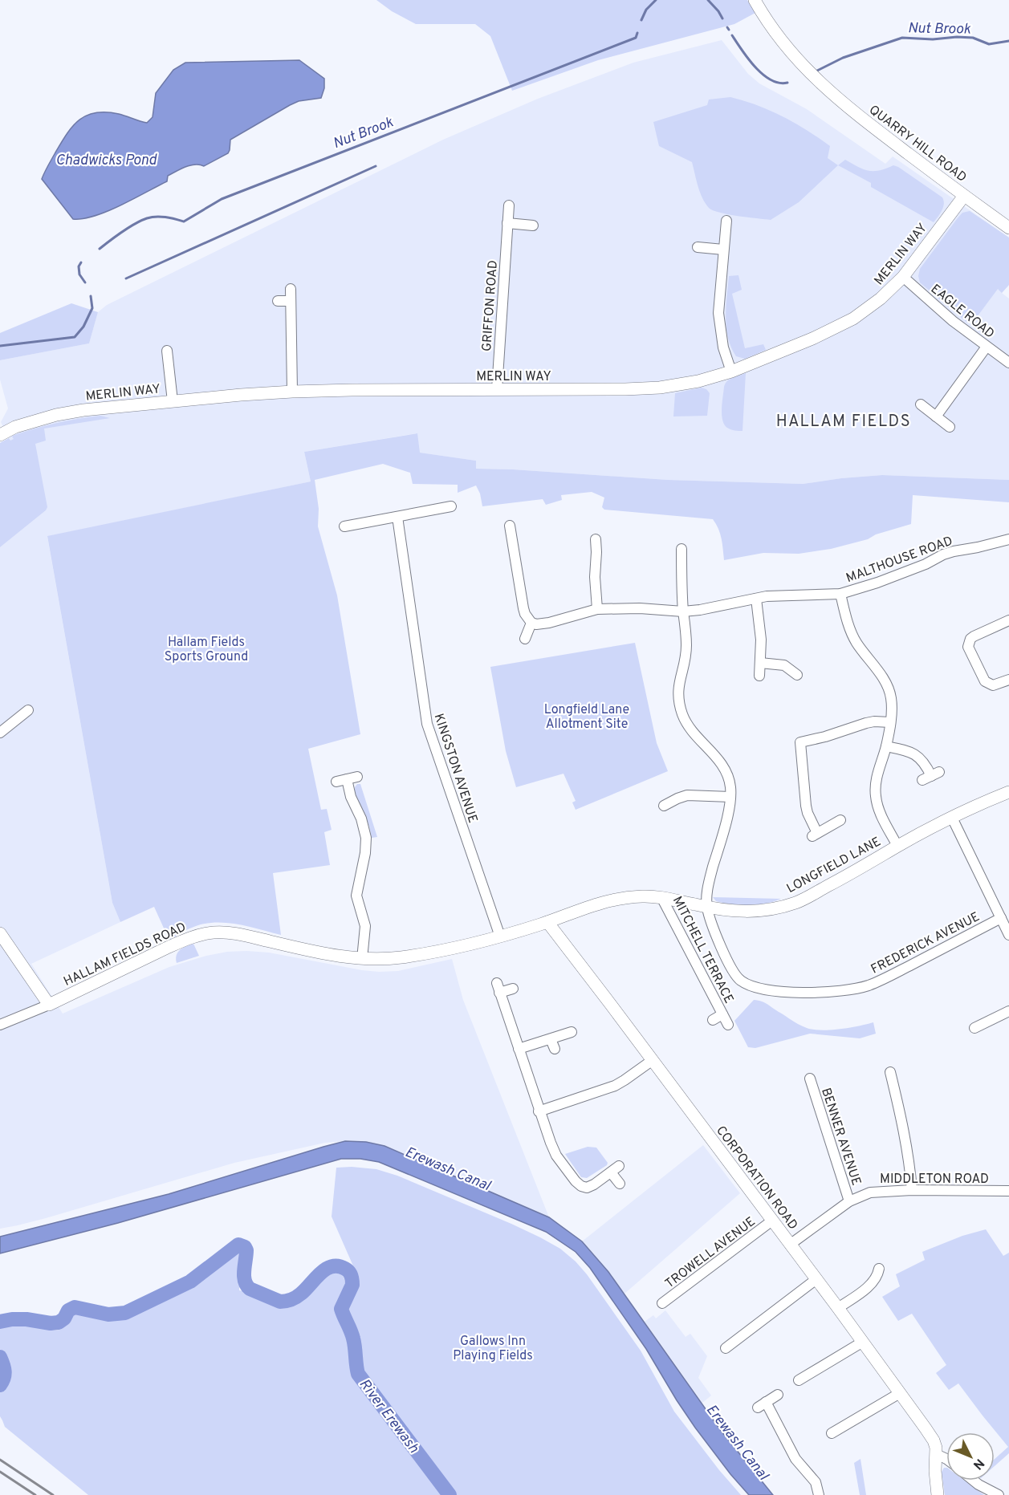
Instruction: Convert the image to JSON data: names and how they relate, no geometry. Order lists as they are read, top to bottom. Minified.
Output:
{"streets":{"street":["QUARRY HILL ROAD","MERLIN WAY","GRIFFON ROAD","EAGLE ROAD","MALTHOUSE ROAD","KINGSTON AVENUE","LONGFIELD LANE","FREDERICK AVENUE","MITCHELL TERRACE","HALLAM FIELDS ROAD","BENNER AVENUE","CORPORATION ROAD","MIDDLETON ROAD","TROWELL AVENUE"]},"crossings":[["QUARRY HILL ROAD","MERLIN WAY"],["MERLIN WAY","GRIFFON ROAD"],["MERLIN WAY","EAGLE ROAD"],["KINGSTON AVENUE","HALLAM FIELDS ROAD"],["LONGFIELD LANE","FREDERICK AVENUE"],["LONGFIELD LANE","MITCHELL TERRACE"],["LONGFIELD LANE","HALLAM FIELDS ROAD"],["LONGFIELD LANE","CORPORATION ROAD"],["HALLAM FIELDS ROAD","CORPORATION ROAD"],["BENNER AVENUE","MIDDLETON ROAD"],["CORPORATION ROAD","MIDDLETON ROAD"],["CORPORATION ROAD","TROWELL AVENUE"]],"districts":["HALLAM FIELDS"],"water":["Nut Brook","Chadwicks Pond","Erewash Canal","River Erewash"],"parks":["Hallam Fields Sports Ground","Longfield Lane Allotment Site","Gallows Inn Playing Fields"],"north":"bottom right"}
